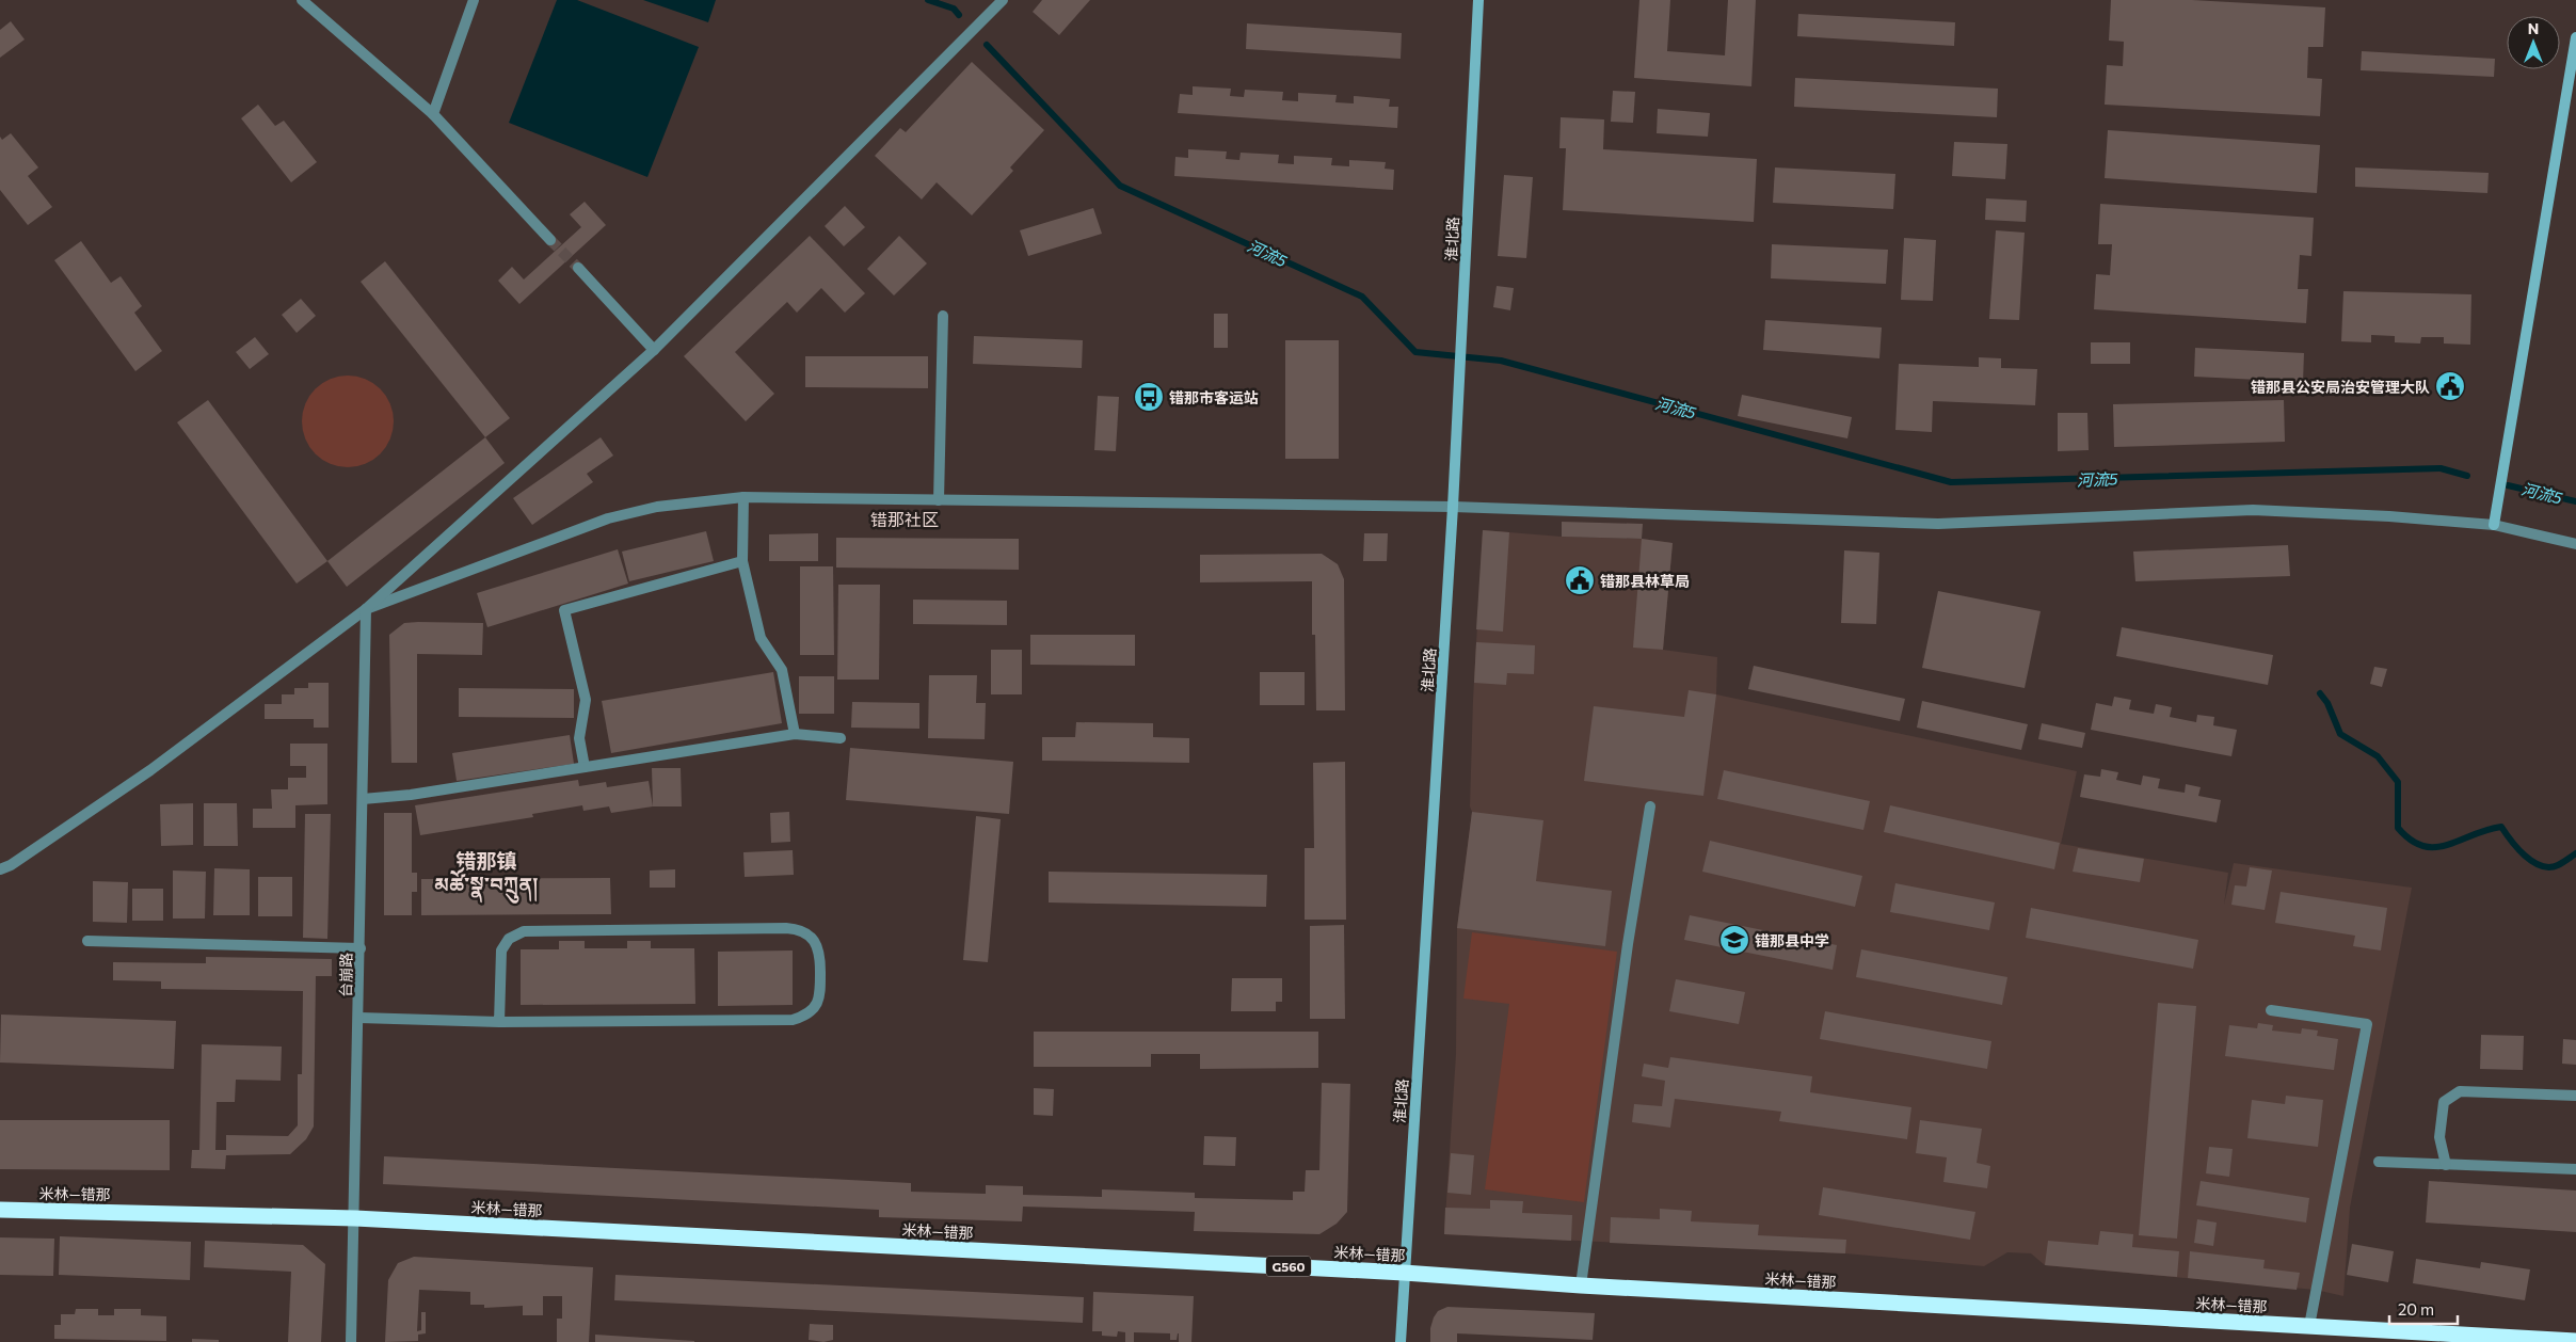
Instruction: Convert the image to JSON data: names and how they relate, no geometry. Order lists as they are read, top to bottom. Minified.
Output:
{"streets":{"highway":["米林—错那","G560"],"street":["淮北路","台崩路"]},"crossings":[["淮北路","米林—错那"],["台崩路","米林—错那"]],"districts":["错那社区","错那镇 མཚོ་སྣ་བཀྲུན།"],"water":["河流5"],"places":{"public building":["错那县公安局治安管理大队","错那县林草局"],"bus stop":["错那市客运站"],"school or university":["错那县中学"]},"scale_bar":"20 m","north":"top"}
